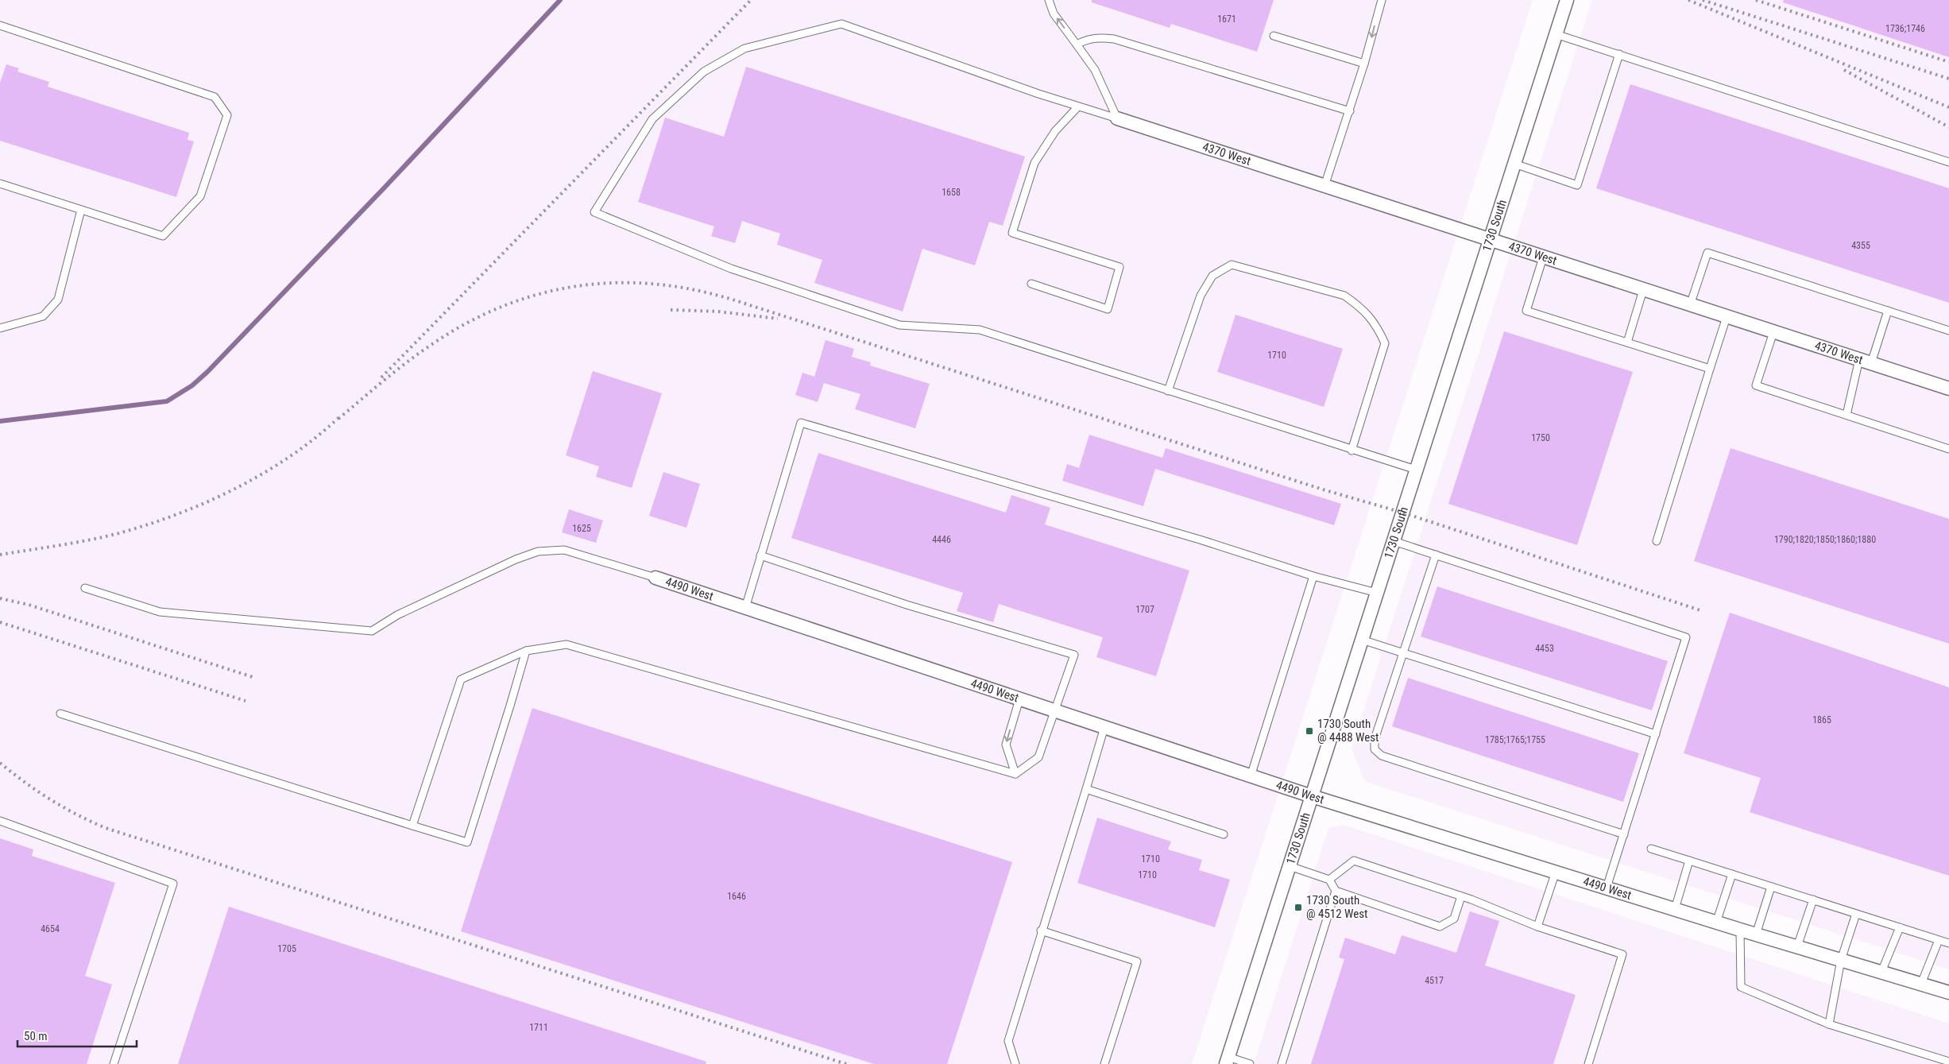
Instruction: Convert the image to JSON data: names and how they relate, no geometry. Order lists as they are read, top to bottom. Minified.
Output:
{"streets":{"street":["4370 West","1730 South","4490 West"]},"crossings":[["4370 West","1730 South"],["1730 South","4490 West"]],"places":{"transit":["1730 South @ 4488 West","1730 South @ 4512 West"]},"house_numbers":["1671","1736;1746","1658","4355","1710","1750","1625","4446","1790;1820;1850;1860;1880","1707","4453","1865","1785;1765;1755","1710","1710","1646","4654","1705","4517","1711"],"scale_bar":"50 m"}
